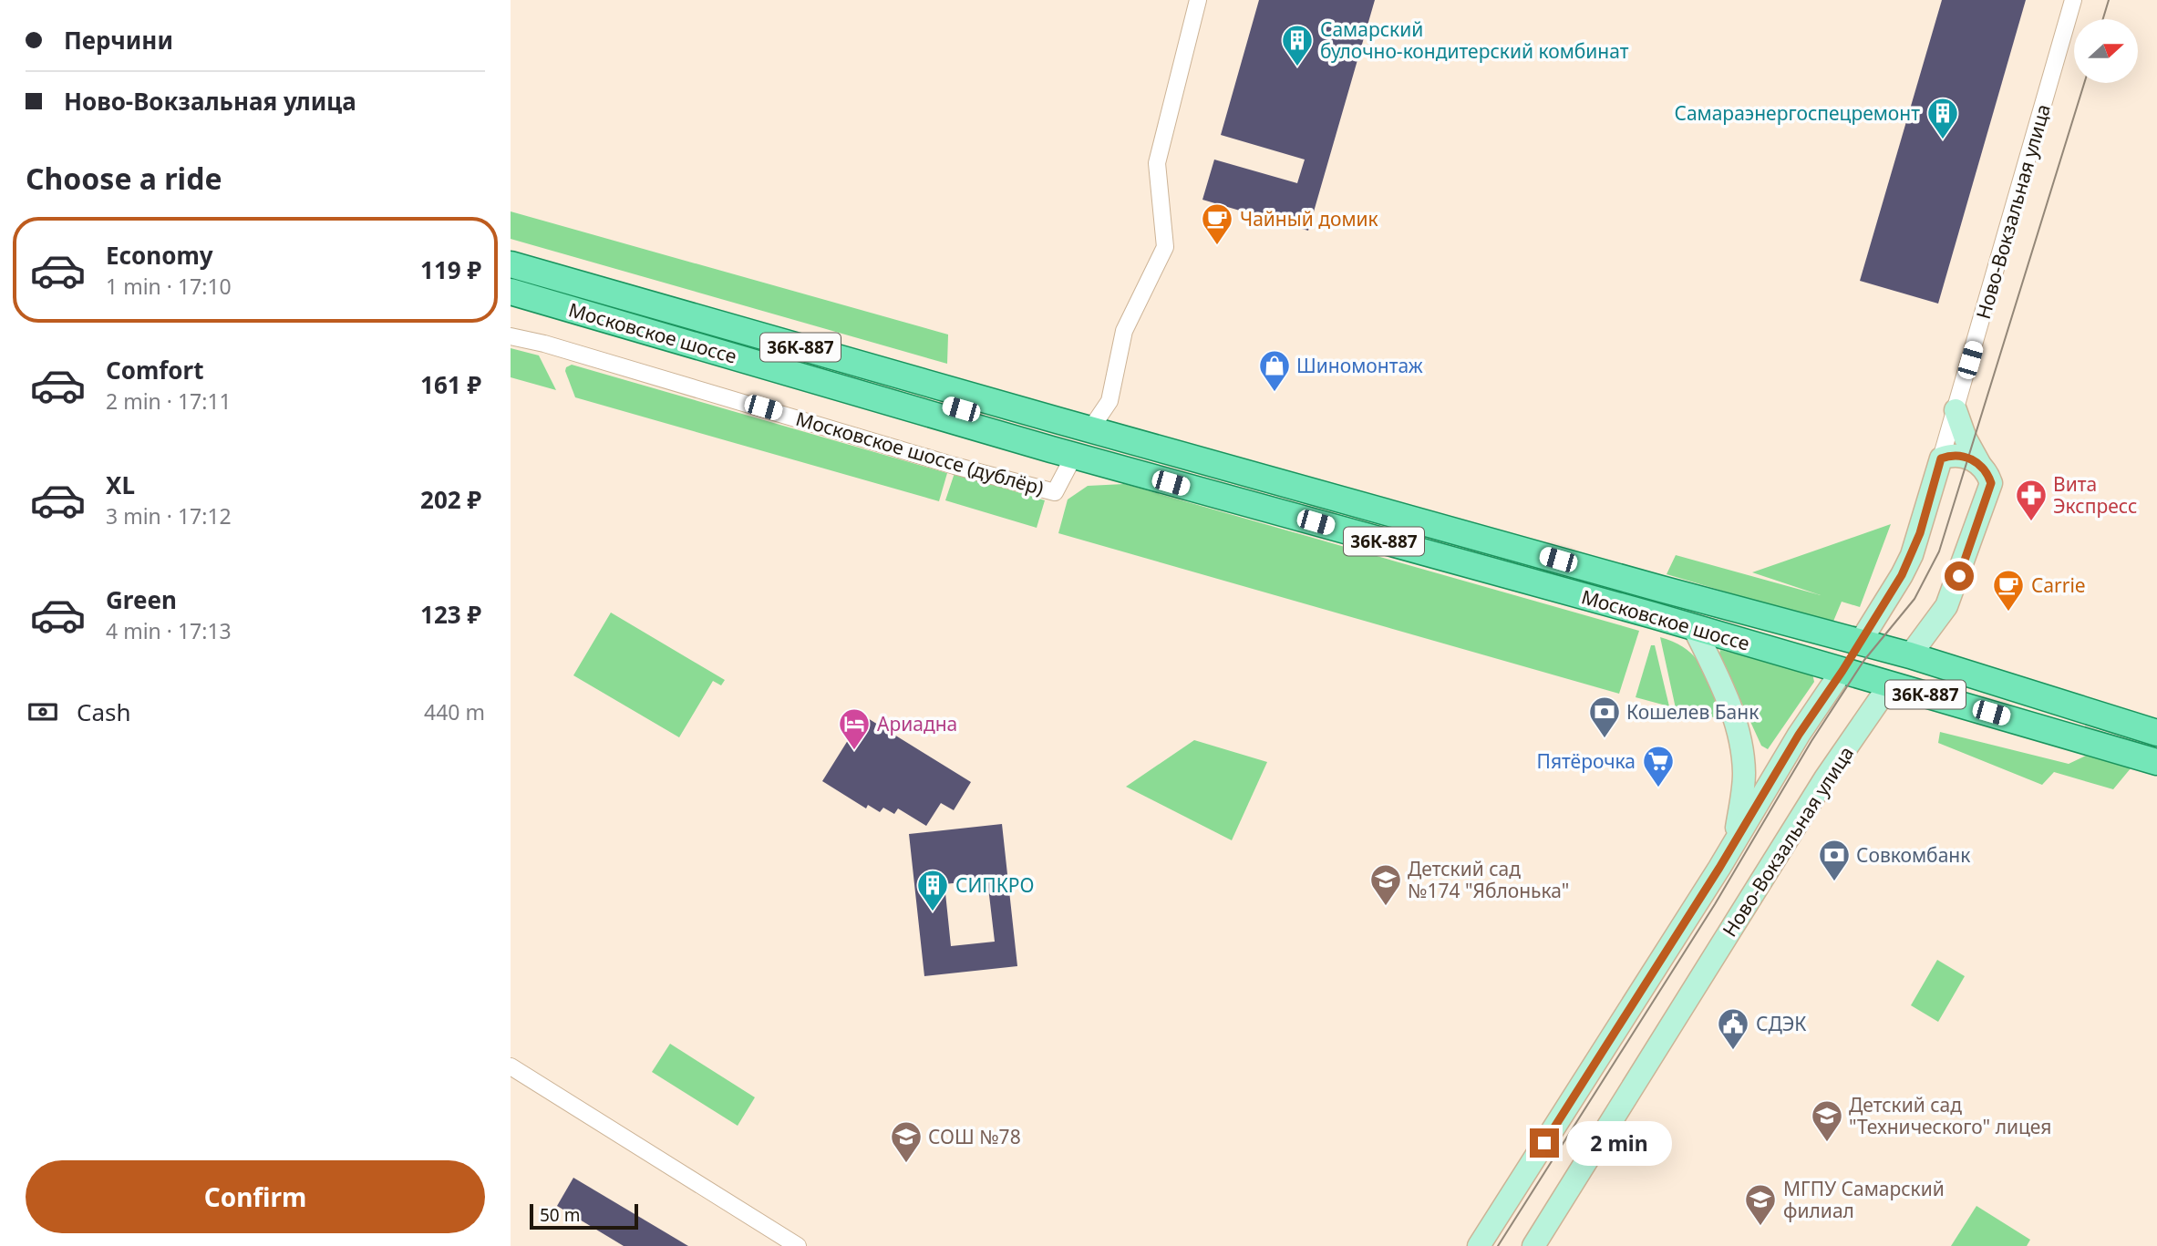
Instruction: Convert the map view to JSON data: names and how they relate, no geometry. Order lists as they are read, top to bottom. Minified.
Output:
{"streets":{"main road":["Ново-Вокзальная улица","Московское шоссе","36К-887"],"street":["Московское шоссе (дублёр)"]},"crossings":[["Ново-Вокзальная улица","Московское шоссе"],["Московское шоссе","Московское шоссе (дублёр)"]],"places":{"building":["Самарский булочно-кондитерский комбинат","Самараэнергоспецремонт","СИПКРО"],"cafe":["Чайный домик","Carrie"],"shop":["Шиномонтаж"],"pharmacy":["Вита Экспресс"],"bank":["Кошелев Банк","Совкомбанк"],"hotel":["Ариадна"],"supermarket":["Пятёрочка"],"school or university":["Детский сад №174 \"Яблонька\"","Детский сад \"Технического\" лицея","СОШ №78","МГПУ Самарский филиал"],"public building":["СДЭК"]},"scale_bar":"50 m","north":"right","page":{"banner":["Перчини","Ново-Вокзальная улица"],"heading":"Choose a ride","list":[{"name":"Economy","note":"1 min · 17:10","value":"119 ₽"},{"name":"Comfort","note":"2 min · 17:11","value":"161 ₽"},{"name":"XL","note":"3 min · 17:12","value":"202 ₽"},{"name":"Green","note":"4 min · 17:13","value":"123 ₽"}],"pay":["Cash","440 m"],"bubble":"2 min","buttons":"Confirm","scale":"50 m"}}
